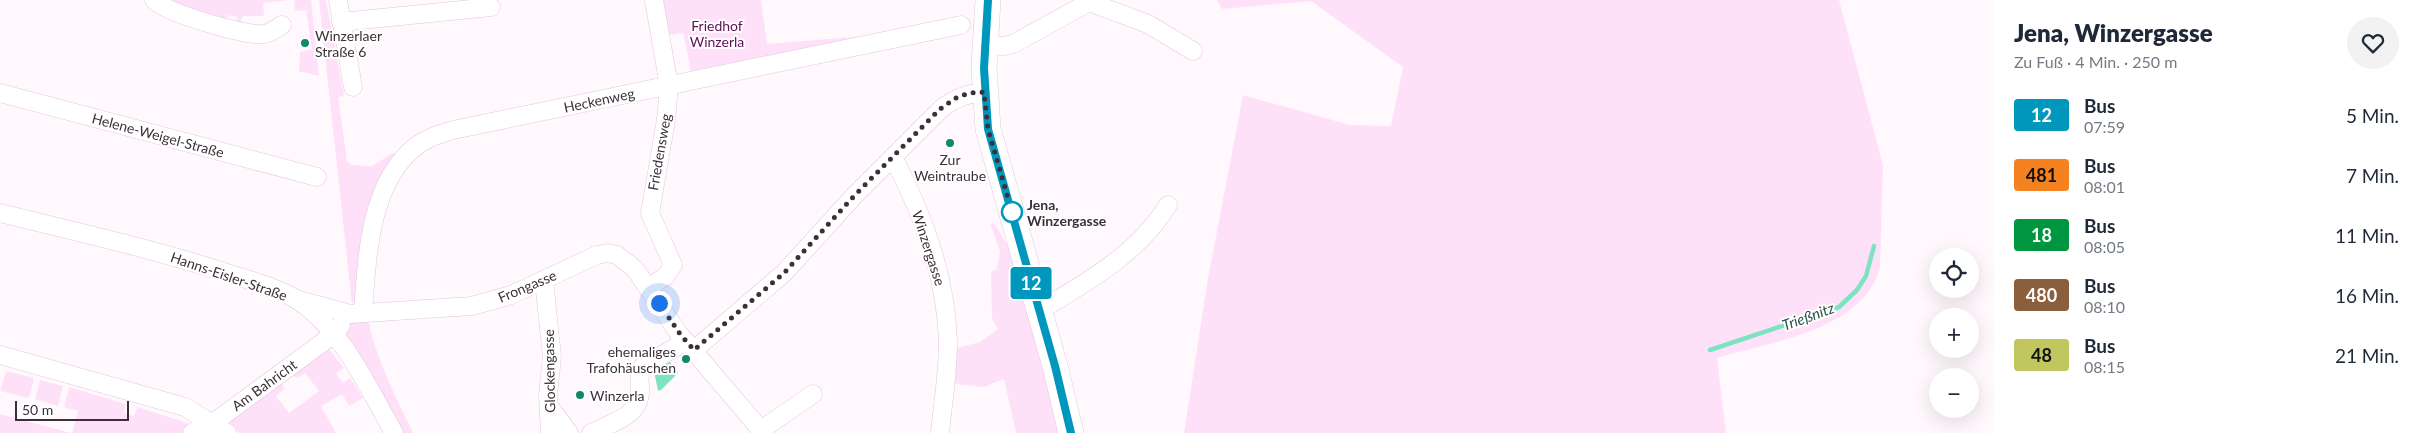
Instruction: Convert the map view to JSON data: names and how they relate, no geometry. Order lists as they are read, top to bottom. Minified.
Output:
{"streets":{"street":["Heckenweg","Helene-Weigel-Straße","Friedensweg","Winzergasse","Hanns-Eisler-Straße","Frongasse","Glockengasse","Am Bahricht"]},"crossings":[["Heckenweg","Friedensweg"],["Heckenweg","Frongasse"],["Friedensweg","Frongasse"],["Hanns-Eisler-Straße","Frongasse"],["Hanns-Eisler-Straße","Am Bahricht"],["Frongasse","Glockengasse"]],"water":["Trießnitz"],"parks":["Friedhof Winzerla"],"places":["Winzerlaer Straße 6","Zur Weintraube","Jena, Winzergasse","ehemaliges Trafohäuschen","Winzerla"],"lines":["bus line 12"],"scale_bar":"50 m","page":{"on_map":"12","heading":["Jena, Winzergasse","Zu Fuß · 4 Min. · 250 m"],"list":[{"mark":"12","name":"Bus","note":"07:59","value":"5 Min."},{"mark":"481","name":"Bus","note":"08:01","value":"7 Min."},{"mark":"18","name":"Bus","note":"08:05","value":"11 Min."},{"mark":"480","name":"Bus","note":"08:10","value":"16 Min."},{"mark":"48","name":"Bus","note":"08:15","value":"21 Min."}],"map_buttons":["+","−"],"scale":"50 m"}}
